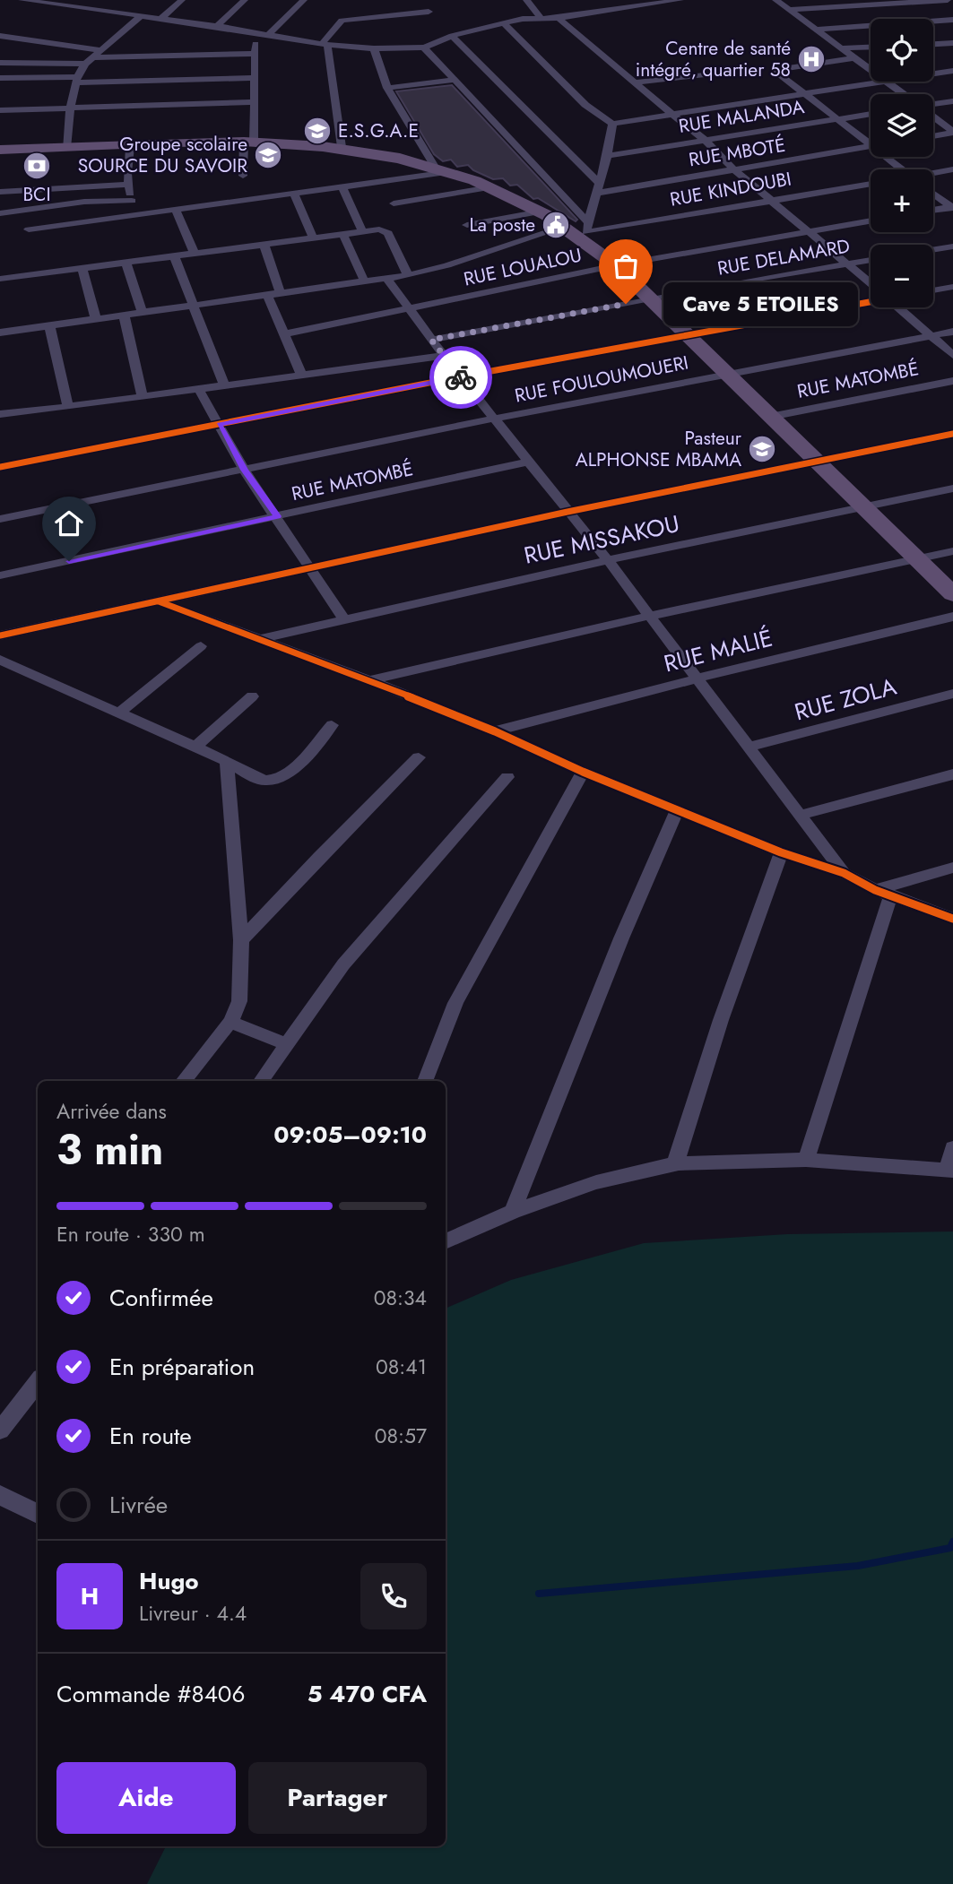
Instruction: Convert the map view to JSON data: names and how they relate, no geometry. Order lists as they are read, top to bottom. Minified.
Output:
{"streets":{"street":["RUE MALANDA","RUE MBOTÉ","RUE KINDOUBI","RUE DELAMARD","RUE LOUALOU","RUE FOULOUMOUERI","RUE MATOMBÉ","RUE MISSAKOU","RUE MALIÉ","RUE ZOLA"]},"places":{"hospital":["Centre de santé intégré, quartier 58"],"school or university":["E.S.G.A.E","Groupe scolaire SOURCE DU SAVOIR","Pasteur ALPHONSE MBAMA"],"bank":["BCI"],"public building":["La poste"],"other":["Cave 5 ETOILES"]},"page":{"map_buttons":["+","−"],"bubble":"Cave 5 ETOILES","heading":["3 min","Arrivée dans","09:05–09:10"],"panel":["Hugo","Livreur · 4.4","Commande #8406","5 470 CFA"],"bar":"En route · 330 m","list":[["Confirmée","08:34"],["En préparation","08:41"],["En route","08:57"],"Livrée"],"round":"H","buttons":["Aide","Partager"]}}
